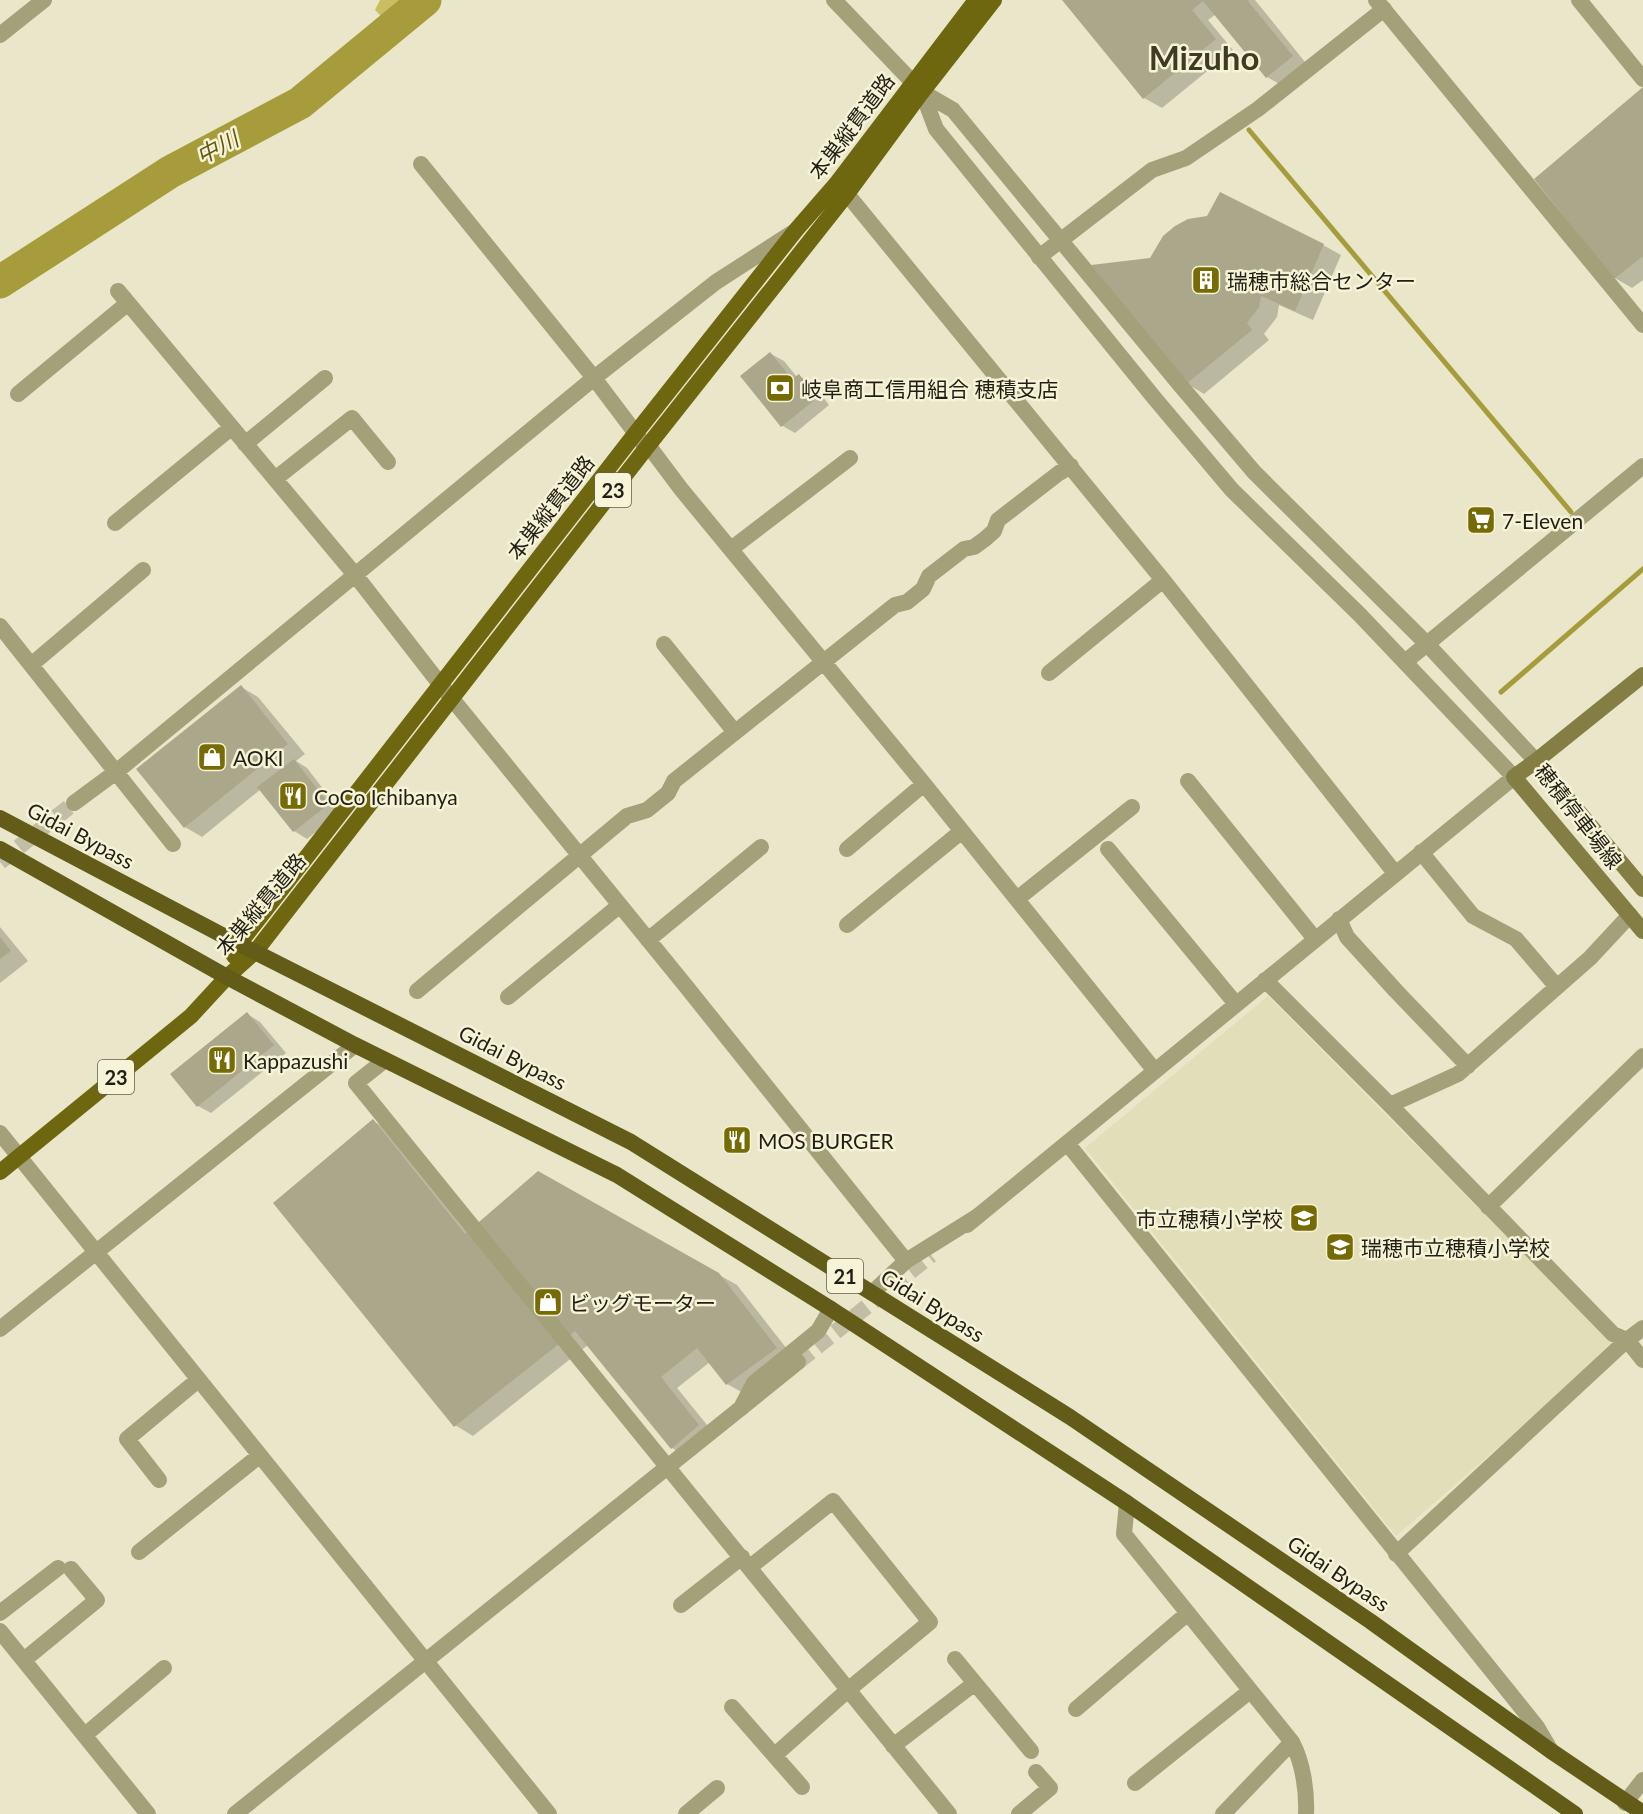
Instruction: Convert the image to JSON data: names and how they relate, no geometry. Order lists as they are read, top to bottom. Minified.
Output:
{"streets":{"highway":["Gidai Bypass","21"],"main road":["本巣縦貫道路","23","穂積停車場線"]},"crossings":[["本巣縦貫道路","23"],["本巣縦貫道路","Gidai Bypass"],["本巣縦貫道路","21"],["23","21"]],"districts":["Mizuho"],"water":["中川"],"places":{"building":["瑞穂市総合センター"],"bank":["岐阜商工信用組合 穂積支店"],"supermarket":["7-Eleven"],"shop":["AOKI","ビッグモーター"],"restaurant":["CoCo Ichibanya","Kappazushi","MOS BURGER"],"school or university":["市立穂積小学校","瑞穂市立穂積小学校"]}}
